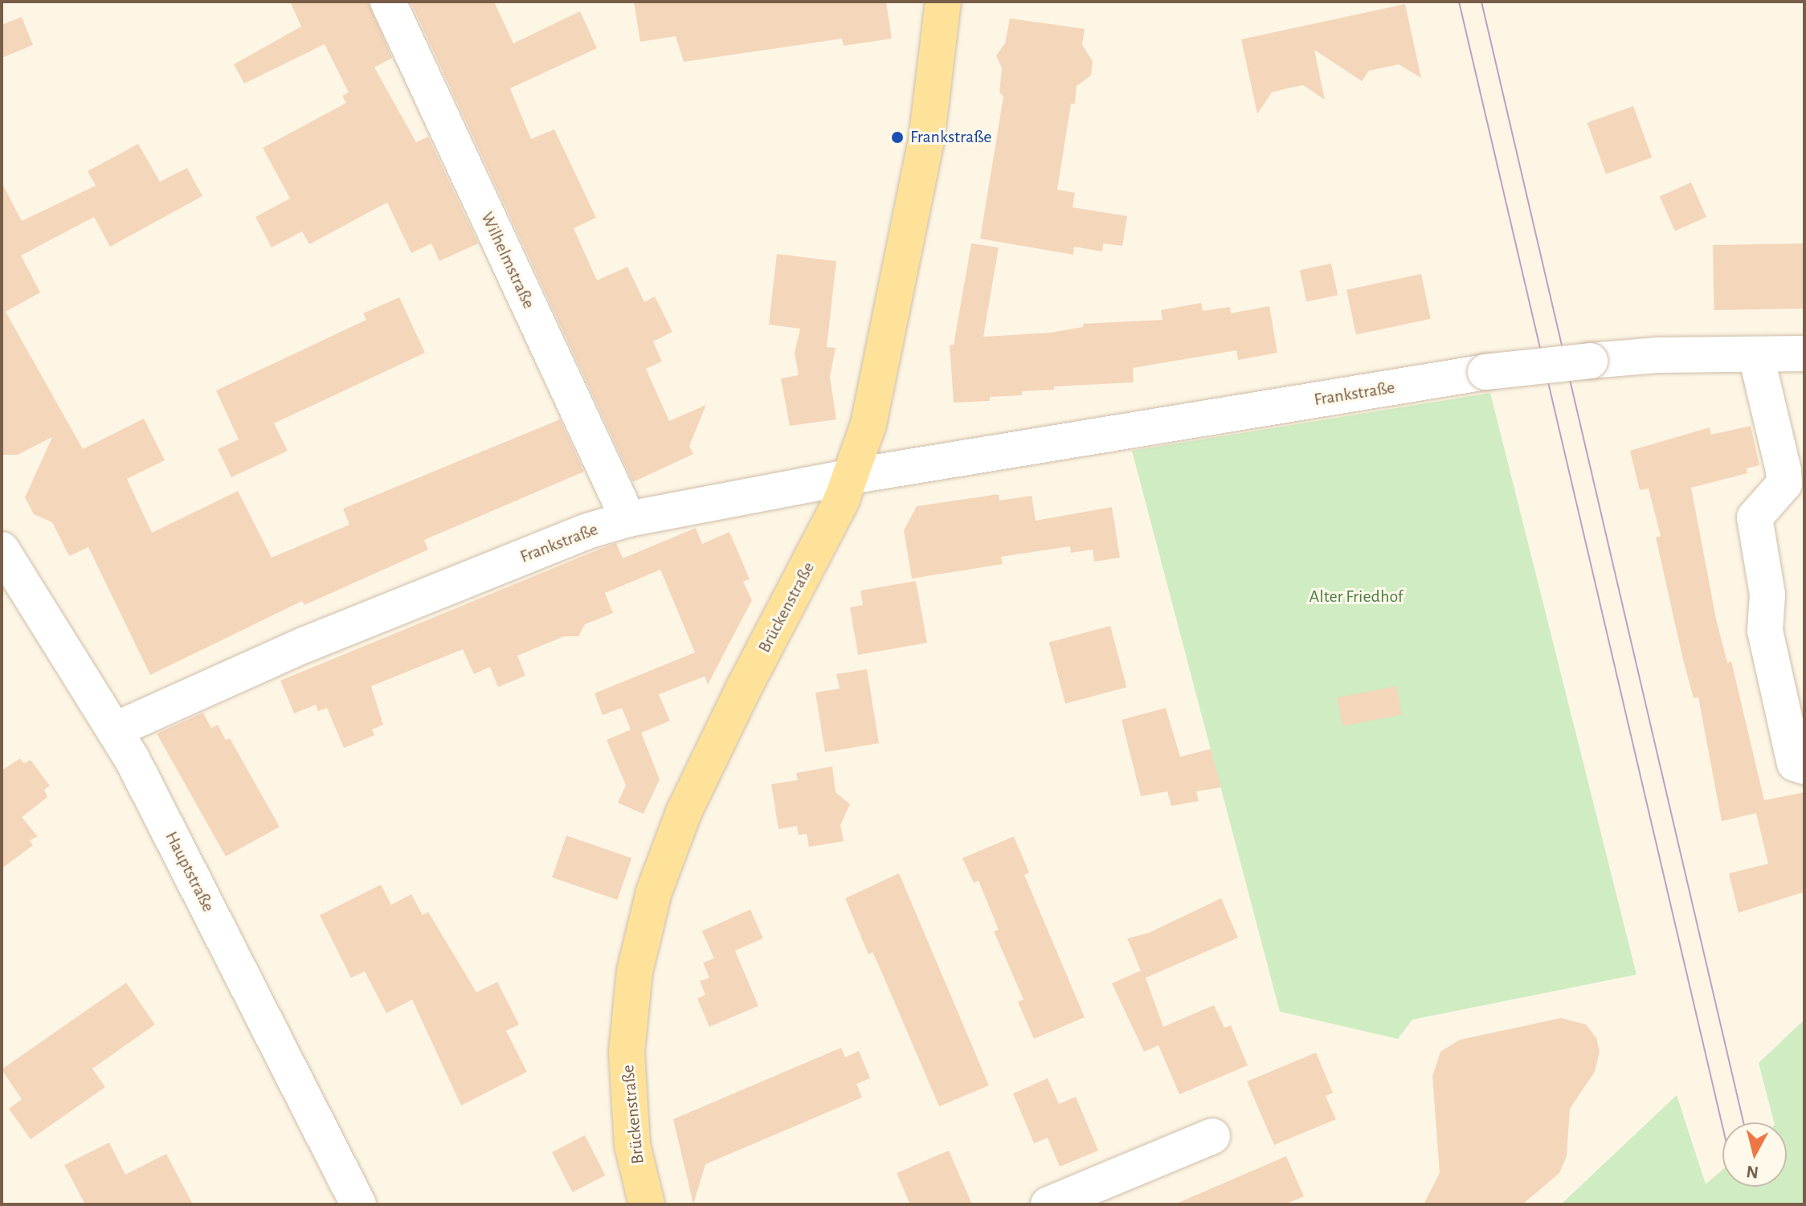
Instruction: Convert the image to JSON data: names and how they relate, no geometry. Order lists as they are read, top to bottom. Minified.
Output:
{"streets":{"main road":["Brückenstraße"],"street":["Wilhelmstraße","Frankstraße","Hauptstraße"]},"crossings":[["Wilhelmstraße","Frankstraße"],["Frankstraße","Brückenstraße"],["Frankstraße","Hauptstraße"]],"parks":["Alter Friedhof"],"places":["Frankstraße"],"north":"bottom"}
